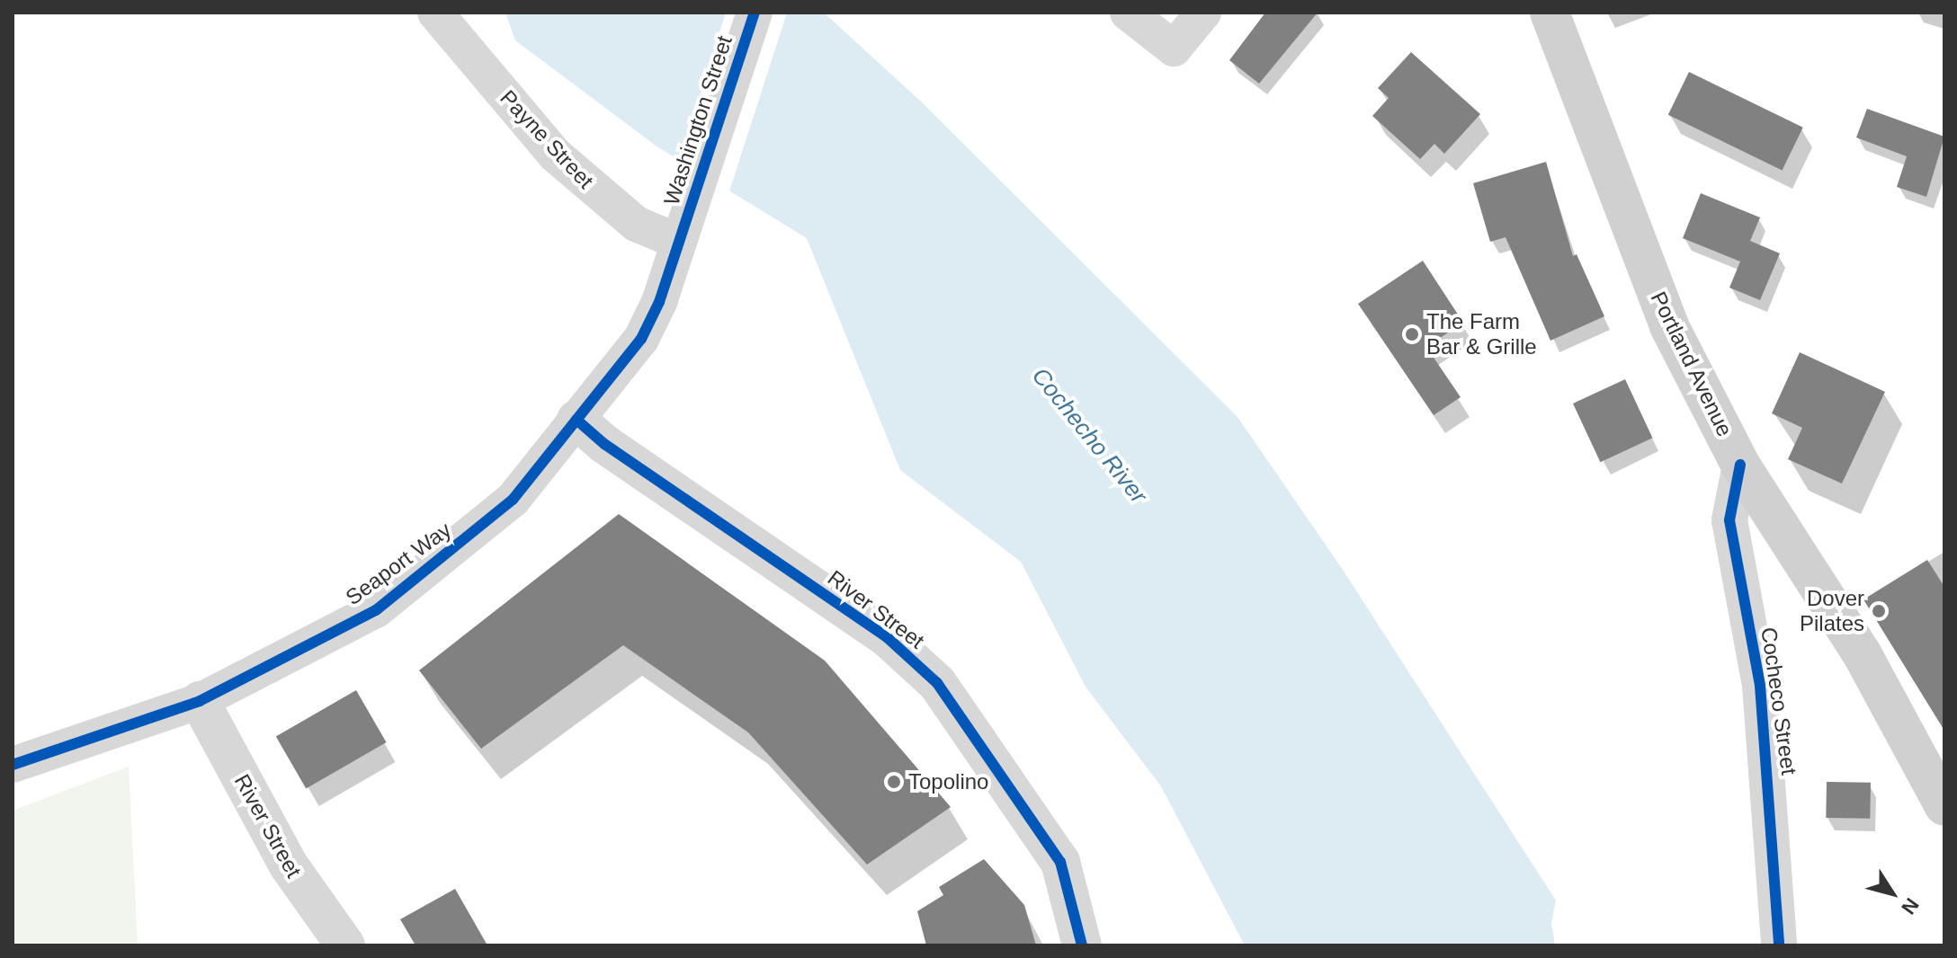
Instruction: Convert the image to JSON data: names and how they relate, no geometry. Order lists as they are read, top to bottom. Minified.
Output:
{"streets":{"main road":["Portland Avenue"],"street":["Washington Street","Payne Street","Seaport Way","River Street","Cocheco Street"]},"crossings":[["Washington Street","Payne Street"],["Washington Street","Seaport Way"],["Payne Street","Seaport Way"],["Portland Avenue","Cocheco Street"],["Seaport Way","River Street"]],"water":["Cochecho River"],"places":["The Farm Bar & Grille","Dover Pilates","Topolino"],"north":"bottom right"}
